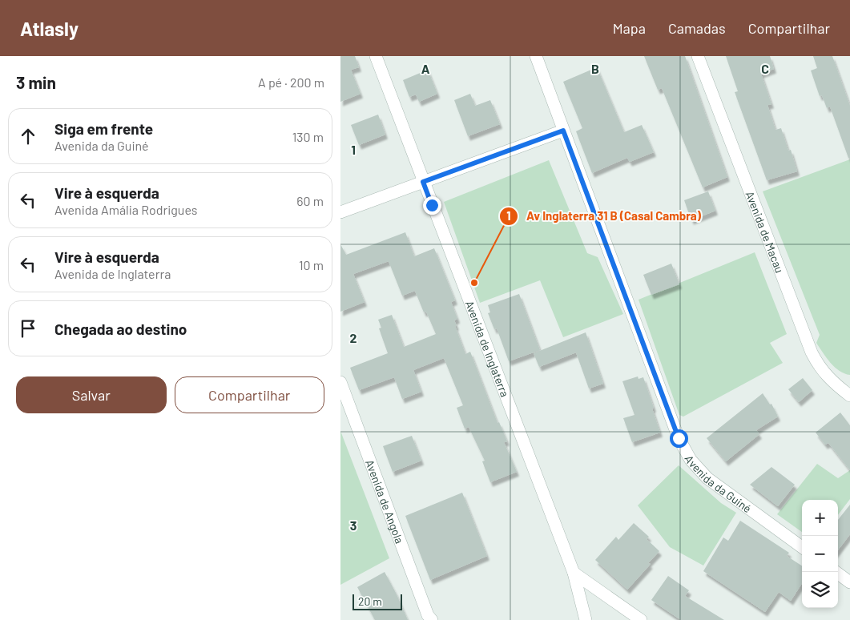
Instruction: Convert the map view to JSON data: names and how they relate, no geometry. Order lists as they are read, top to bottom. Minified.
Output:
{"streets":{"street":["Avenida de Macau","Avenida de Inglaterra","Avenida da Guiné","Avenida de Angola"]},"places":["Av Inglaterra 31 B (Casal Cambra)"],"scale_bar":"20 m","page":{"header":"Atlasly","nav":["Mapa","Camadas","Compartilhar"],"heading":["3 min","A pé · 200 m"],"list":[["Siga em frente","Avenida da Guiné","130 m"],["Vire à esquerda","Avenida Amália Rodrigues","60 m"],["Vire à esquerda","Avenida de Inglaterra","10 m"],"Chegada ao destino"],"buttons":["Salvar","Compartilhar"],"map_buttons":["+","−"],"scale":"20 m"},"grid":{"columns":["A","B","C"],"rows":["1","2","3"]}}
